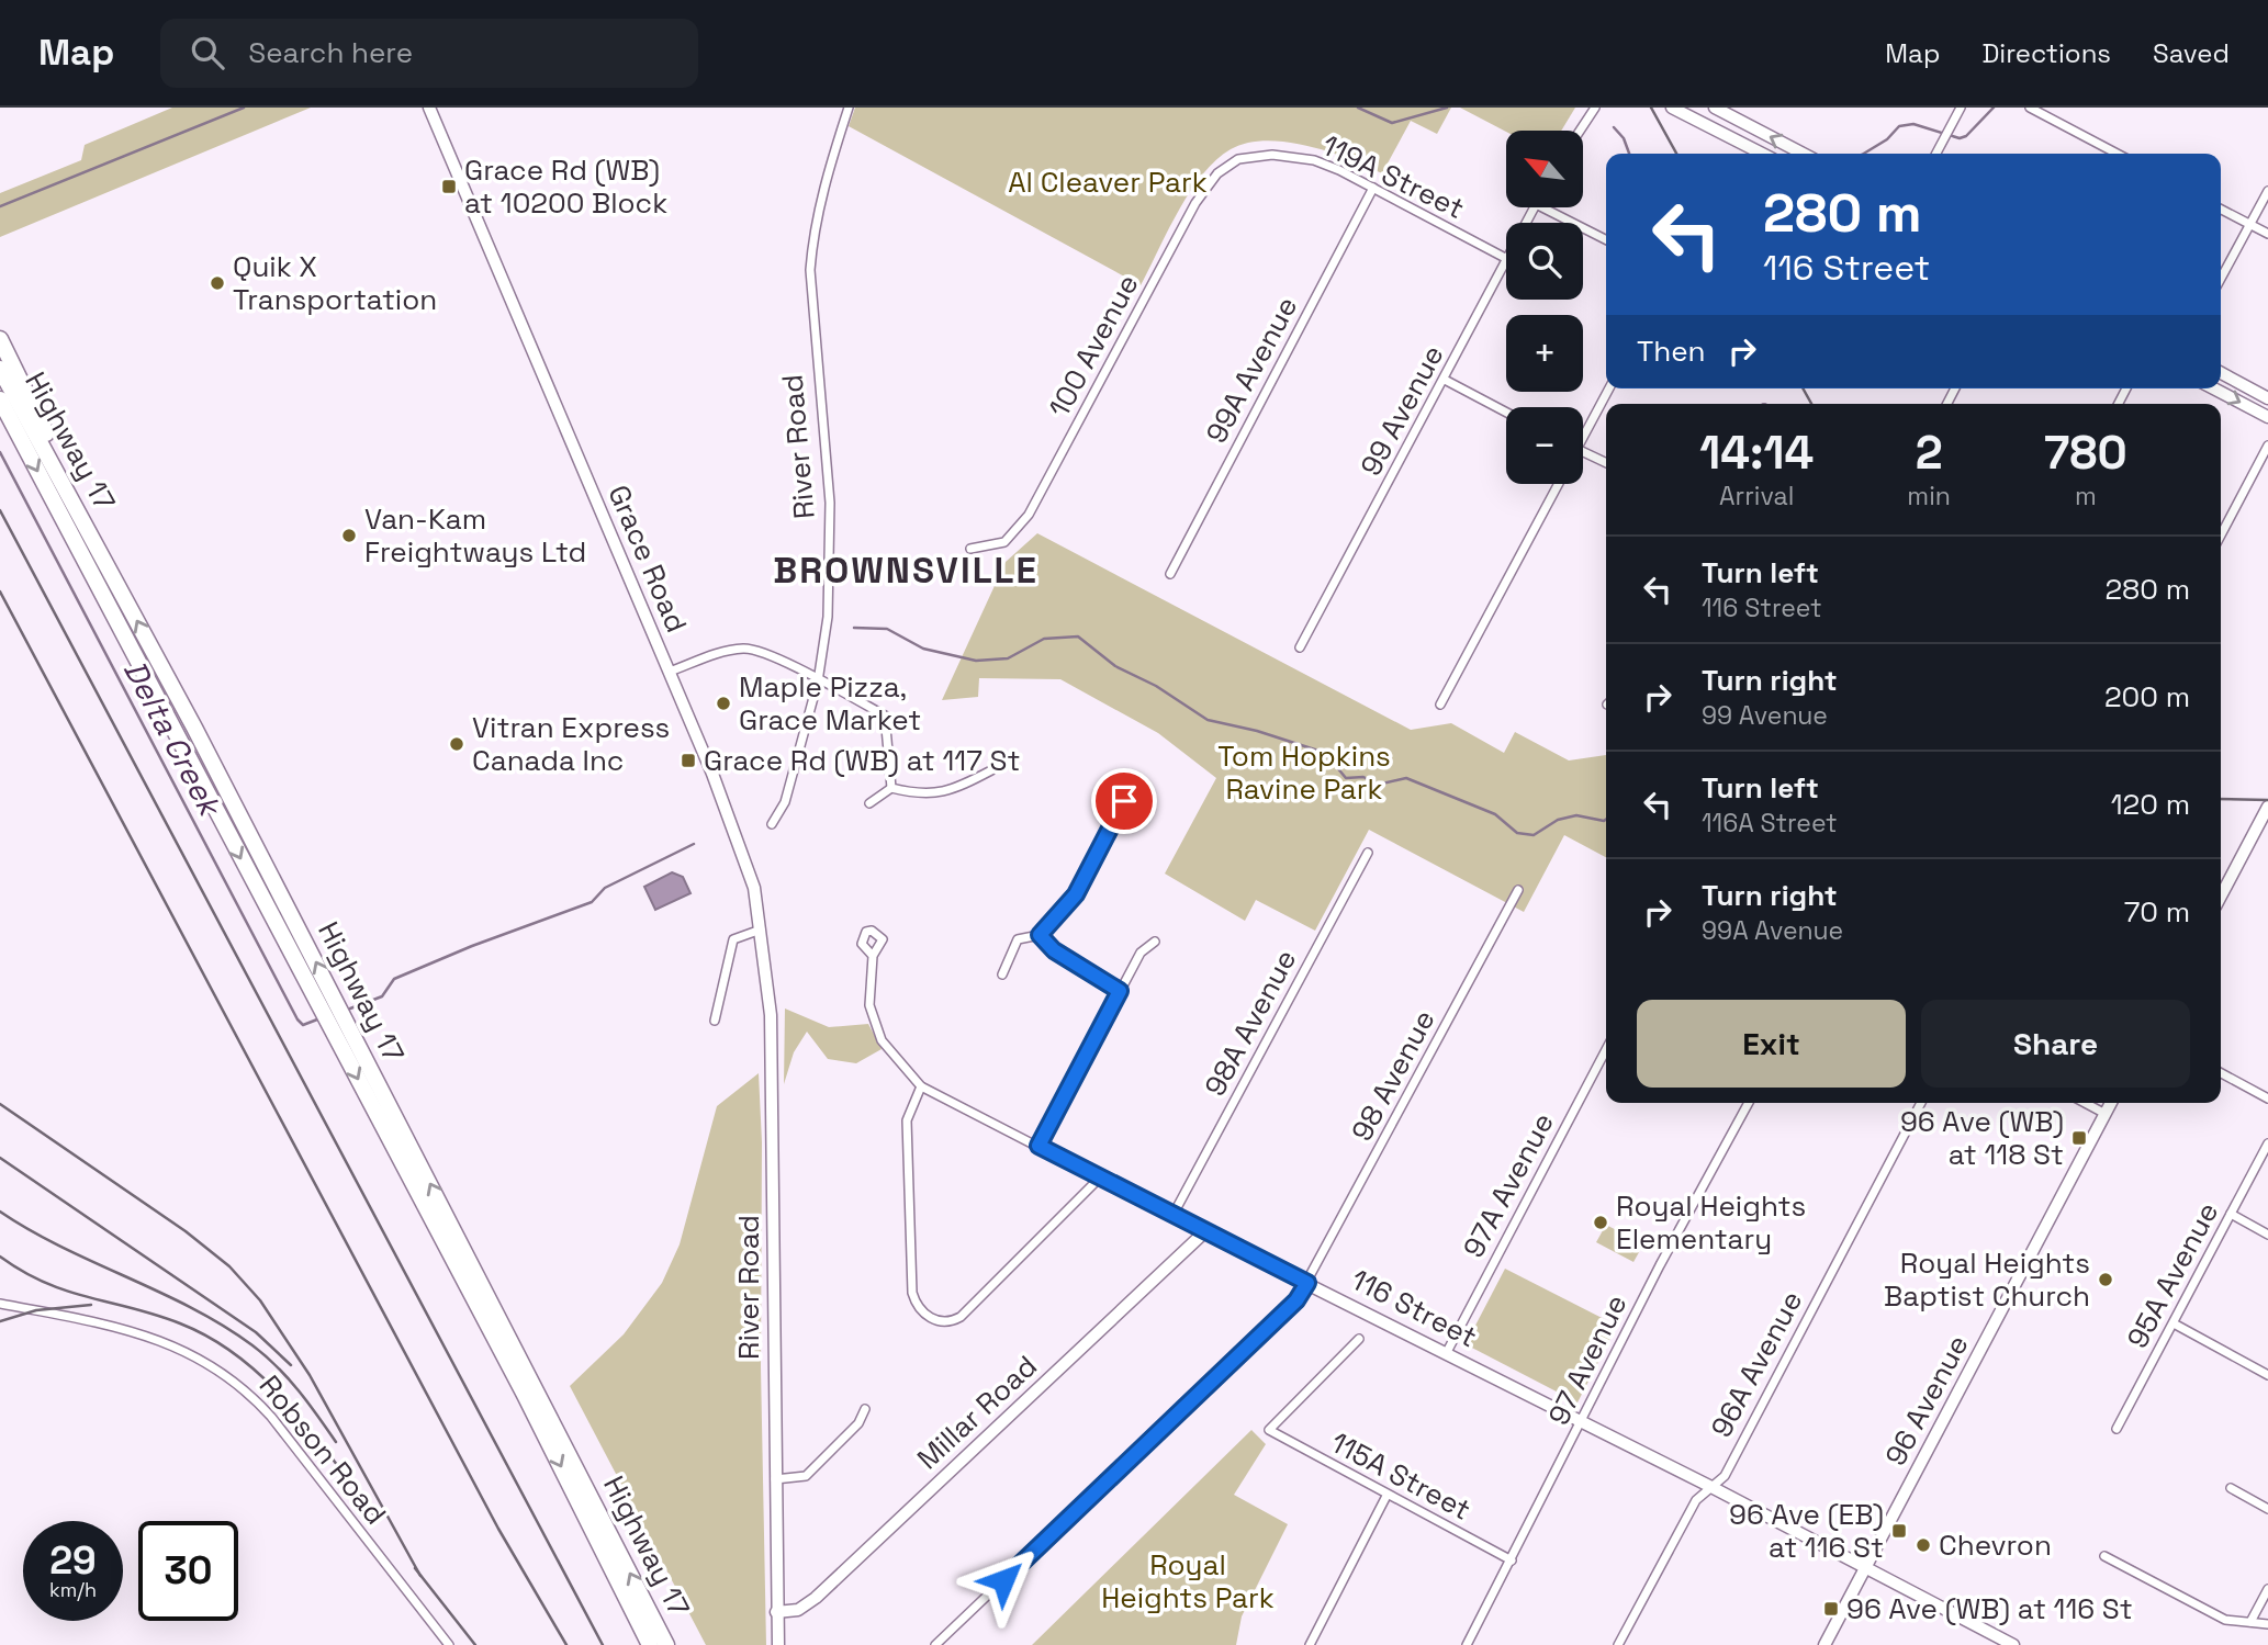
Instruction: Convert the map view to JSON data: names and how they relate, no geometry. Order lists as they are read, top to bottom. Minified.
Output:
{"streets":{"highway":["Highway 17"],"street":["119A Street","100 Avenue","99A Avenue","99 Avenue","River Road","Grace Road","98A Avenue","98 Avenue","97A Avenue","95A Avenue","116 Street","97 Avenue","96A Avenue","96 Avenue","Millar Road","Robson Road","115A Street"]},"crossings":[["119A Street","100 Avenue"],["119A Street","99A Avenue"],["River Road","Grace Road"],["River Road","Millar Road"],["98A Avenue","116 Street"],["98 Avenue","116 Street"],["97A Avenue","116 Street"],["116 Street","97 Avenue"],["116 Street","96A Avenue"],["116 Street","96 Avenue"],["116 Street","Millar Road"],["97 Avenue","115A Street"]],"districts":["BROWNSVILLE"],"water":["Delta Creek"],"parks":["Al Cleaver Park","Tom Hopkins Ravine Park","Royal Heights Park"],"places":{"transit":["Grace Rd (WB) at 10200 Block","Grace Rd (WB) at 117 St","96 Ave (WB) at 118 St","96 Ave (EB) at 116 St","96 Ave (WB) at 116 St"],"other":["Quik X Transportation","Van-Kam Freightways Ltd","Maple Pizza, Grace Market","Vitran Express Canada Inc","Royal Heights Elementary","Royal Heights Baptist Church","Chevron"]},"north":"top left","page":{"header":"Map","search":"Search here","nav":["Map","Directions","Saved"],"map_buttons":["+","−"],"turn":["280 m","116 Street"],"then":"Then","eta":["14:14","Arrival","2","min","780","m"],"list":[{"name":"Turn left","note":"116 Street","value":"280 m"},{"name":"Turn right","note":"99 Avenue","value":"200 m"},{"name":"Turn left","note":"116A Street","value":"120 m"},{"name":"Turn right","note":"99A Avenue","value":"70 m"}],"buttons":["Exit","Share"],"speed":"29 km/h","limit":"30"}}
